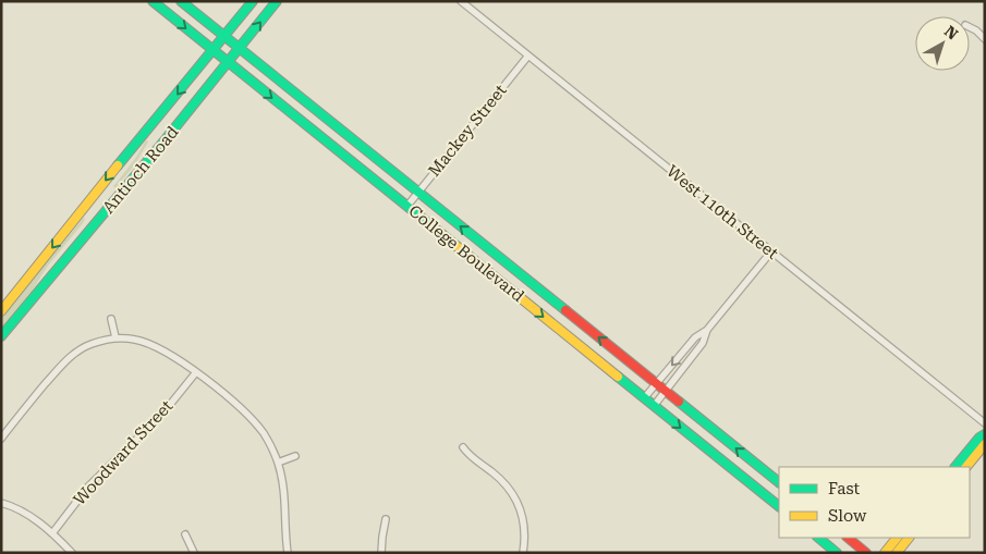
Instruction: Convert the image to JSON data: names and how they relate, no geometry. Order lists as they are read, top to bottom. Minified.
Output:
{"streets":{"main road":["Antioch Road","College Boulevard"],"street":["Mackey Street","West 110th Street","Woodward Street"]},"crossings":[["Mackey Street","West 110th Street"],["Mackey Street","College Boulevard"],["Antioch Road","College Boulevard"]],"legend":["Fast","Slow"],"north":"top right"}
